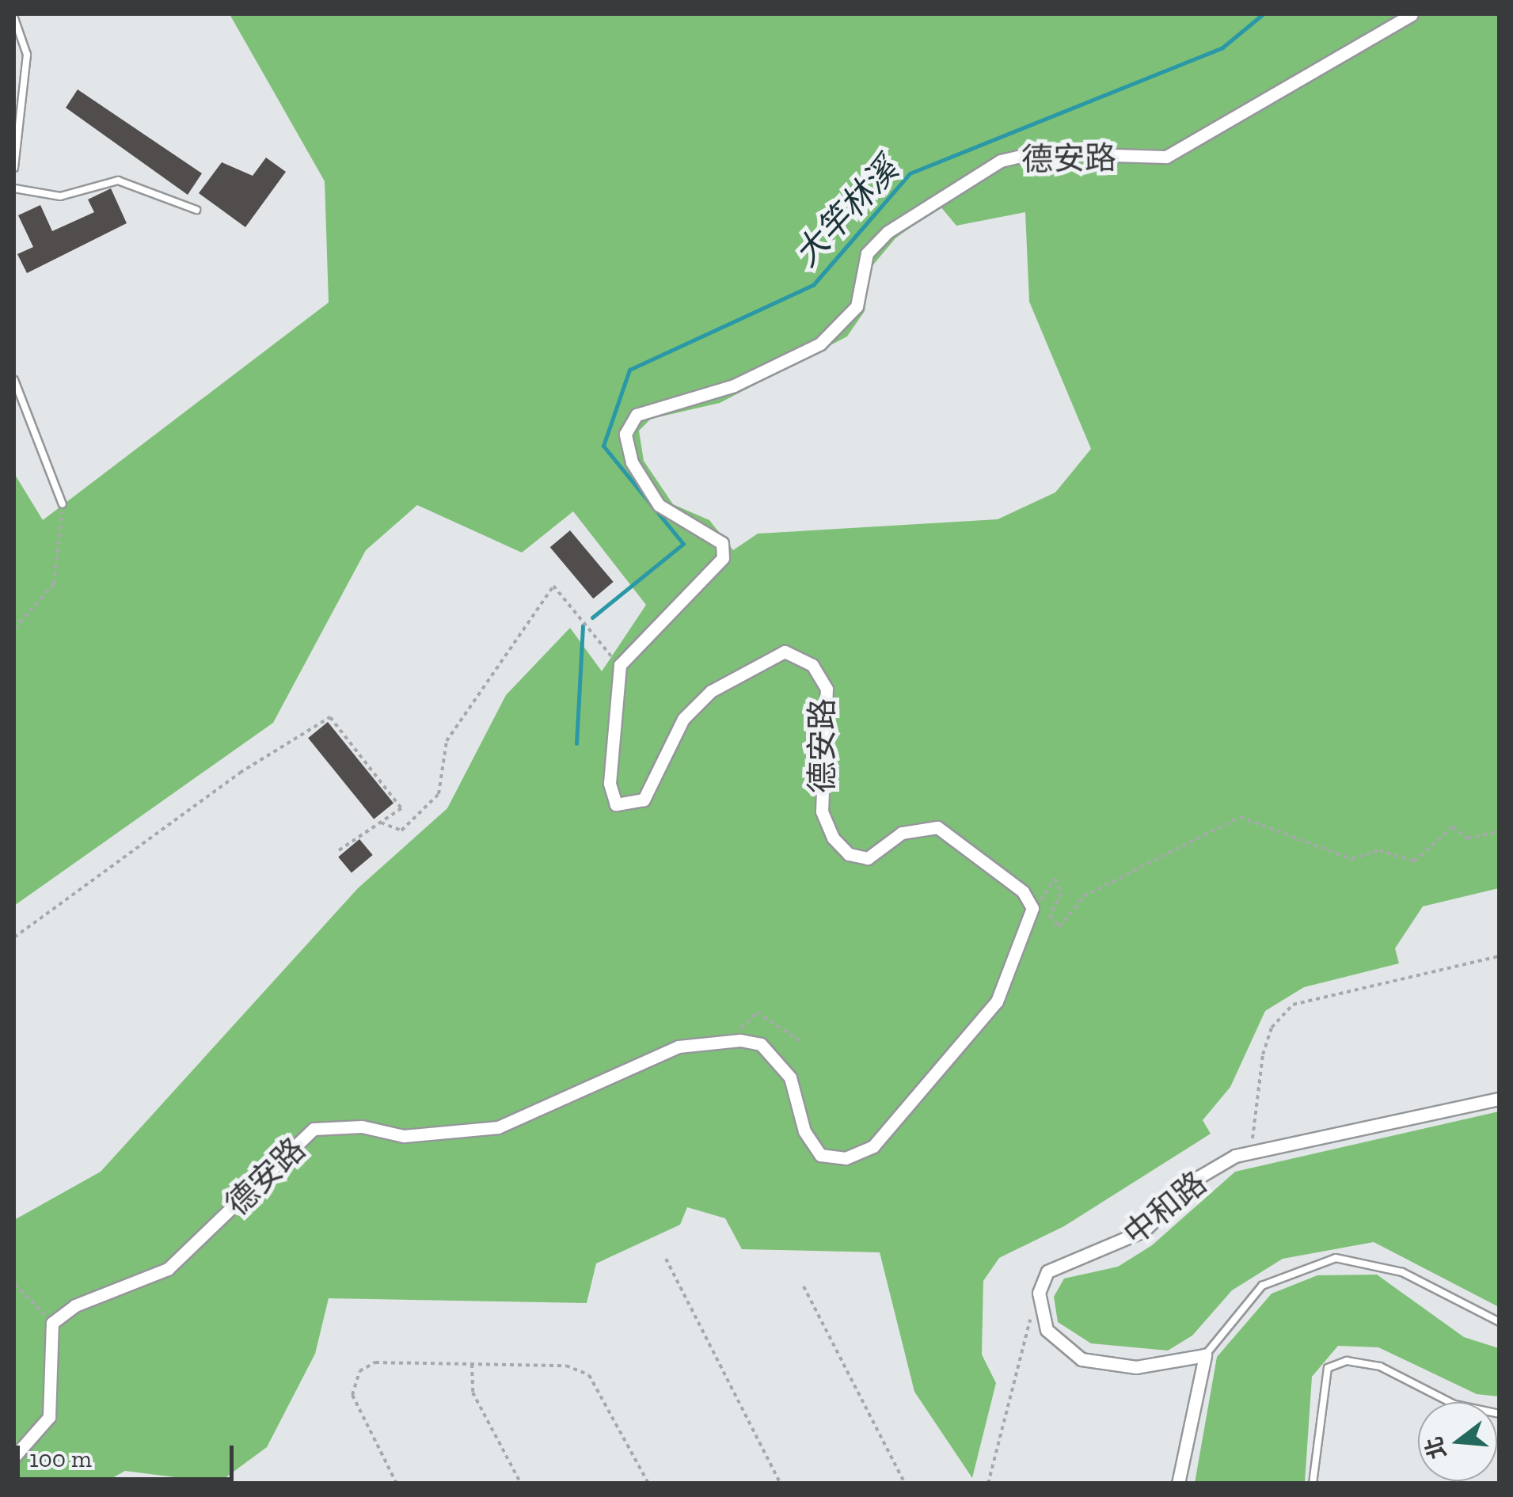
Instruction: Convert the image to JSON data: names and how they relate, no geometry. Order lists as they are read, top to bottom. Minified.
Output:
{"streets":{"street":["德安路","中和路"]},"water":["大竿林溪"],"scale_bar":"100 m","north":"left"}
